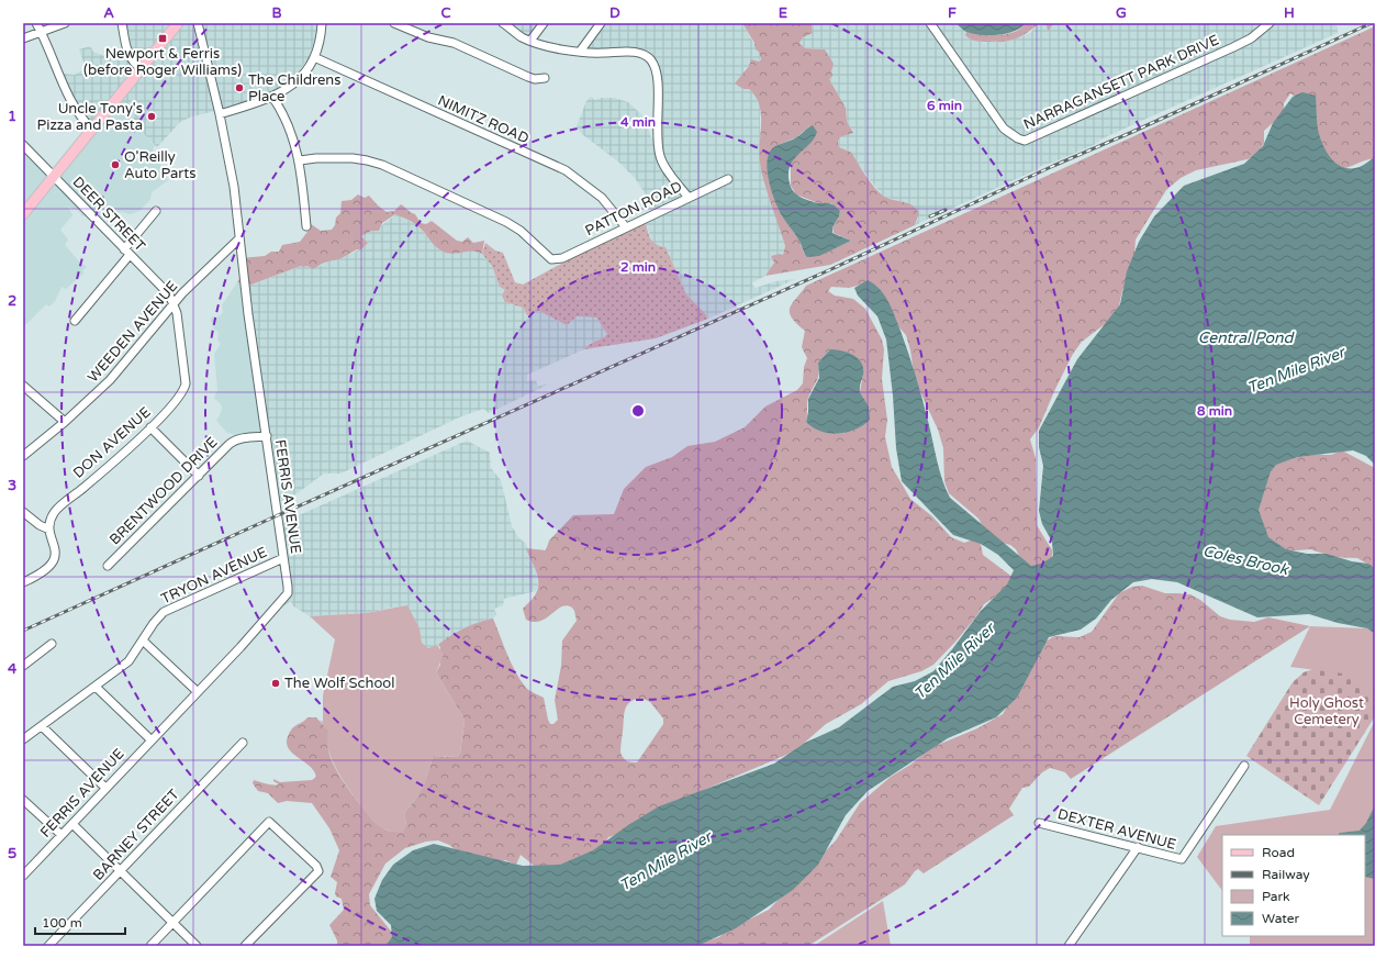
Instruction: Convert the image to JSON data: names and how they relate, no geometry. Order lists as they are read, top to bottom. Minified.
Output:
{"streets":{"street":["NARRAGANSETT PARK DRIVE","NIMITZ ROAD","PATTON ROAD","DEER STREET","WEEDEN AVENUE","DON AVENUE","BRENTWOOD DRIVE","FERRIS AVENUE","TRYON AVENUE","DEXTER AVENUE","BARNEY STREET"]},"crossings":[["NIMITZ ROAD","PATTON ROAD"],["DEER STREET","WEEDEN AVENUE"],["DEER STREET","DON AVENUE"],["WEEDEN AVENUE","DON AVENUE"],["WEEDEN AVENUE","FERRIS AVENUE"],["BRENTWOOD DRIVE","FERRIS AVENUE"],["FERRIS AVENUE","TRYON AVENUE"]],"water":["Central Pond","Ten Mile River","Coles Brook"],"parks":["Holy Ghost Cemetery"],"places":{"transit":["Newport & Ferris (before Roger Williams)"],"other":["The Childrens Place","Uncle Tony's Pizza and Pasta","O'Reilly Auto Parts","The Wolf School"]},"legend":["Road","Railway","Park","Water"],"scale_bar":"100 m","grid":{"columns":["A","B","C","D","E","F","G","H"],"rows":["1","2","3","4","5"]},"rings":["6 min","4 min","2 min","8 min"]}
